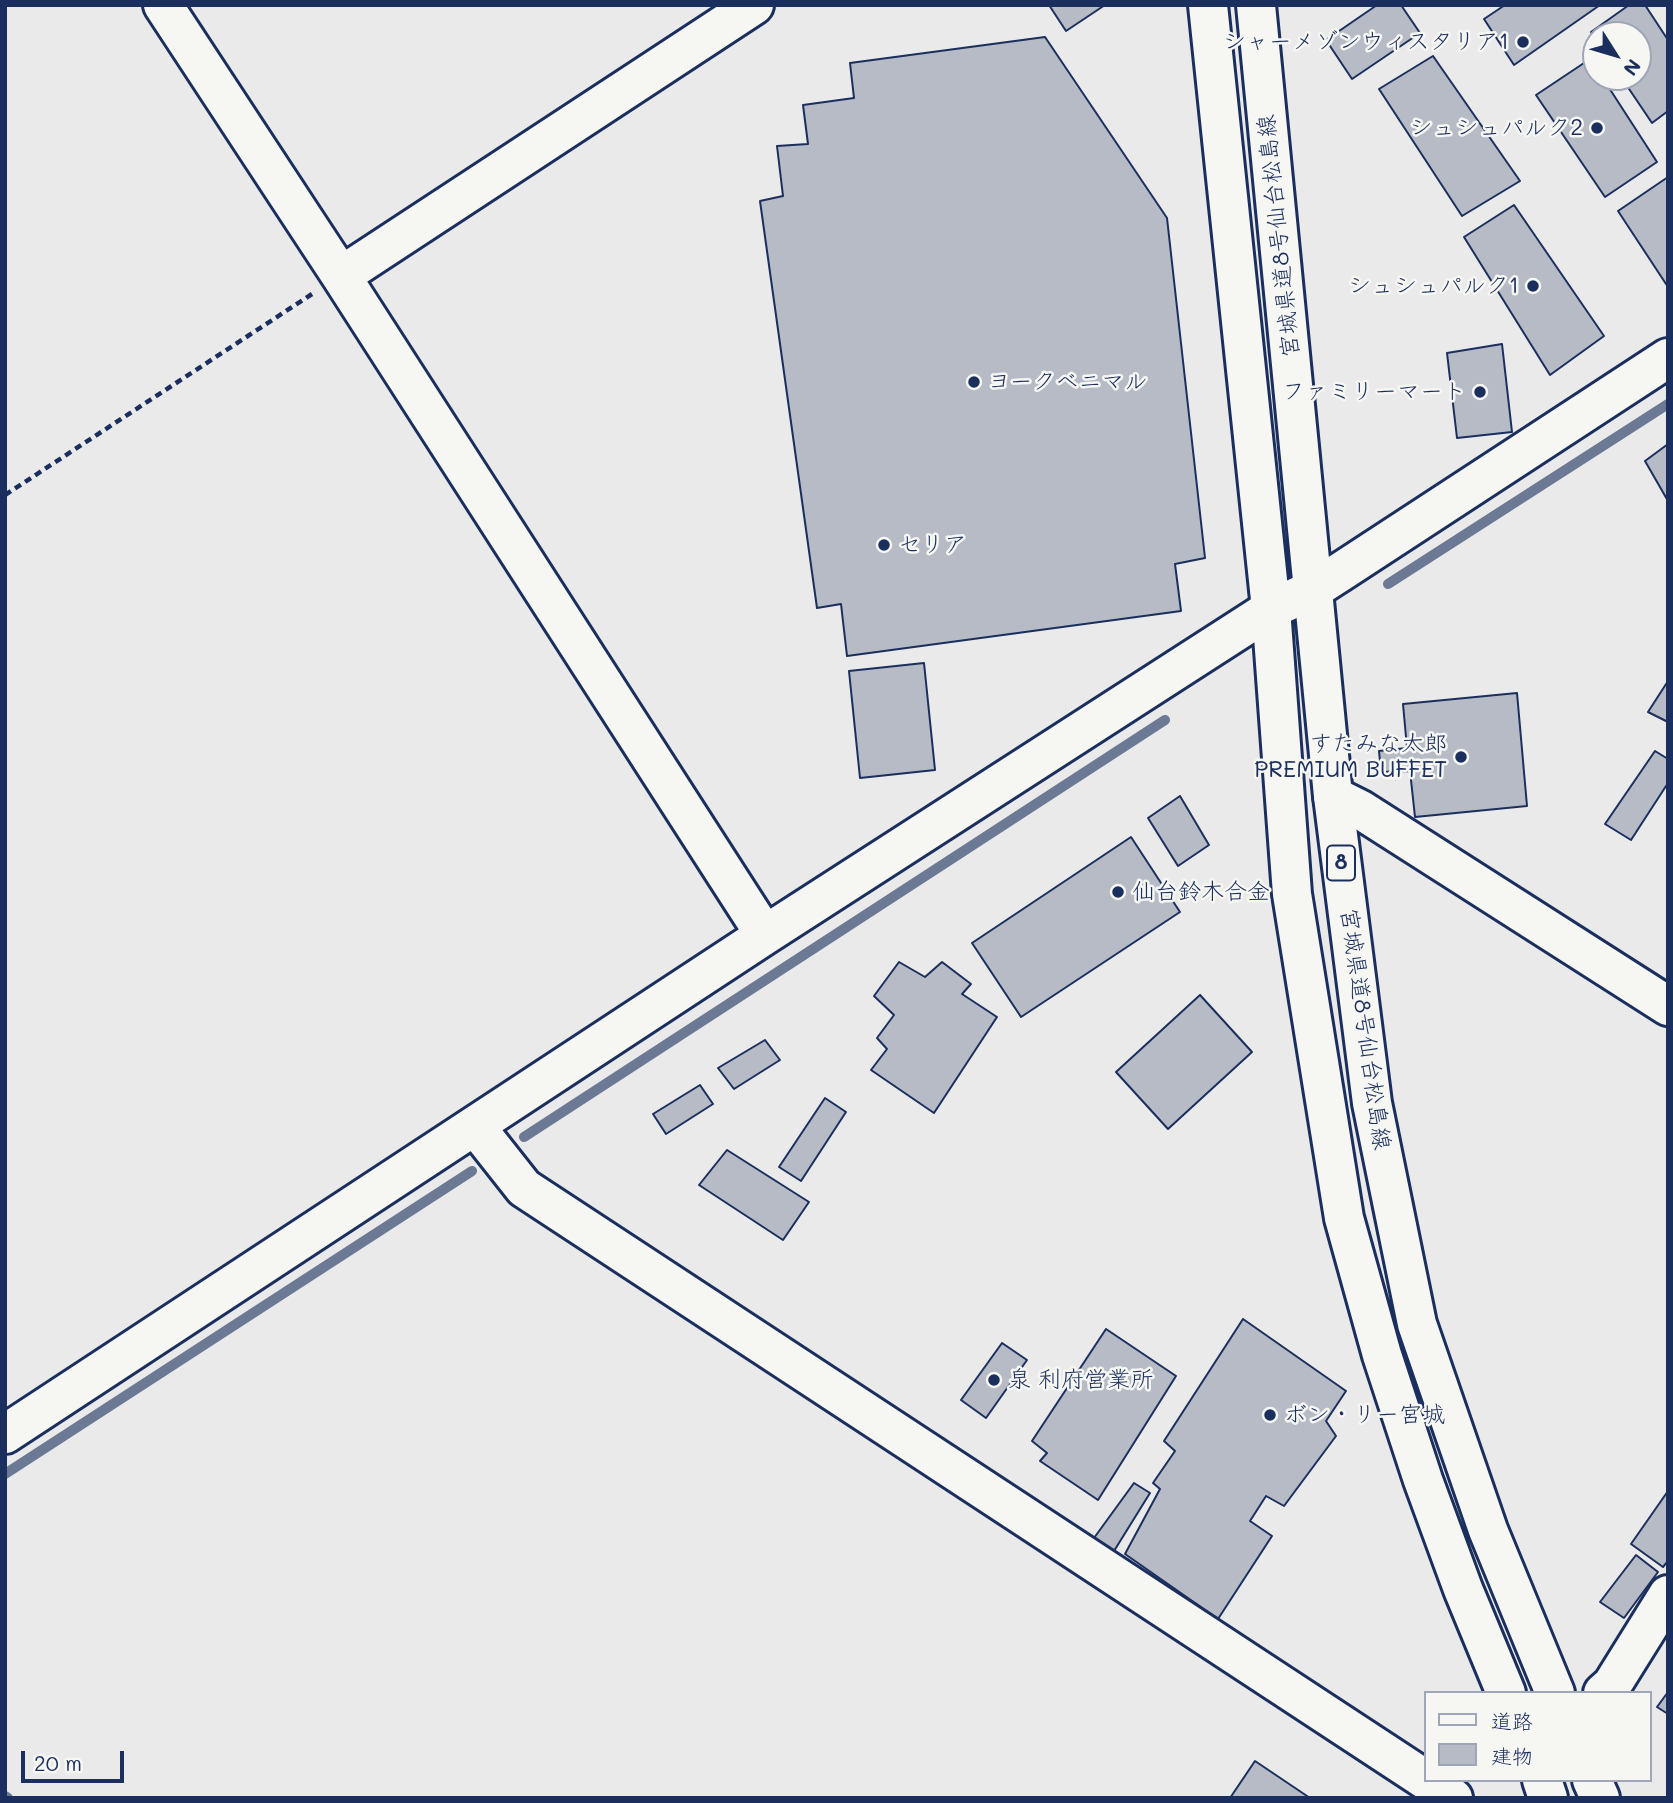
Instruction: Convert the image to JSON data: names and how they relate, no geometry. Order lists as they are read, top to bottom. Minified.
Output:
{"streets":{"street":["宮城県道8号仙台松島線","8"]},"places":["シャーメゾンウィスタリア1","シュシュパルク2","シュシュパルク1","ヨークベニマル","ファミリーマート","セリア","すたみな太郎 PREMIUM BUFFET","仙台鈴木合金","泉 利府営業所","ボン・リー宮城"],"legend":["道路","建物"],"scale_bar":"20 m","north":"bottom right"}
